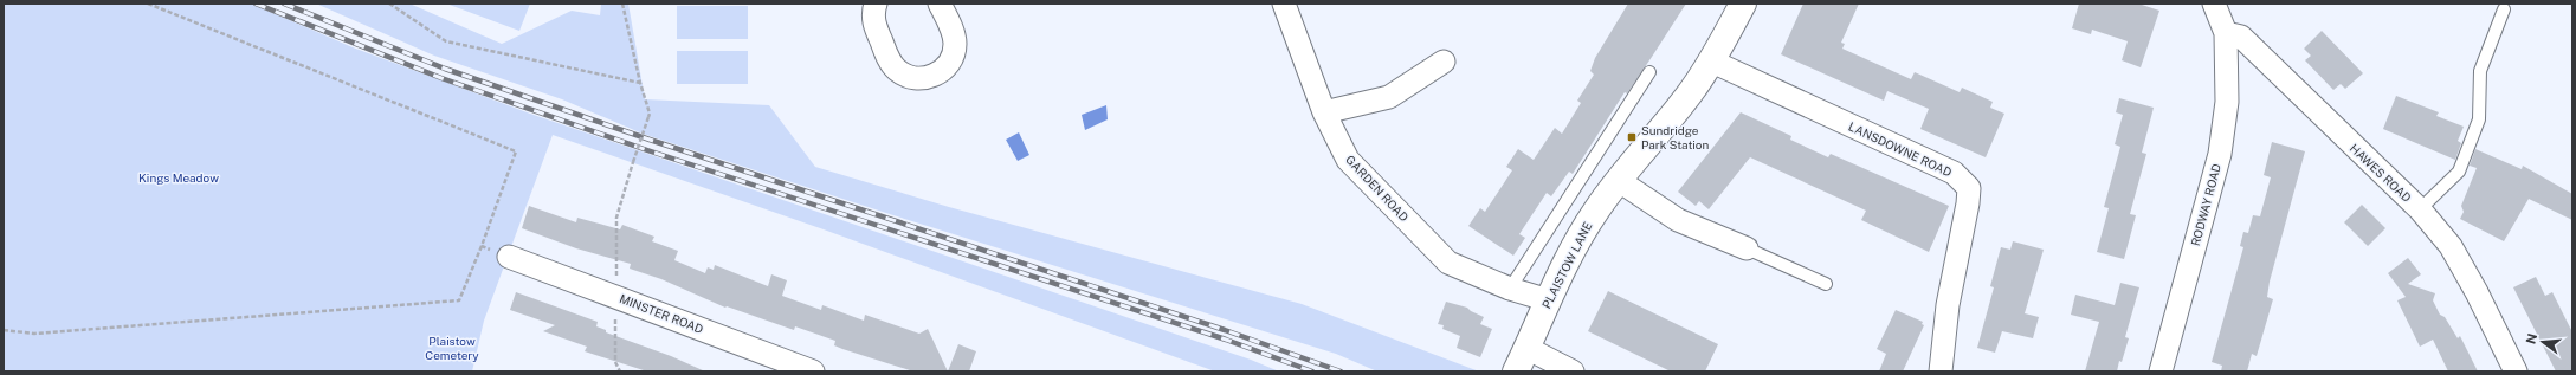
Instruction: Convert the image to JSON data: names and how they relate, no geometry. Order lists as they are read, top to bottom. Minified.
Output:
{"streets":{"street":["LANSDOWNE ROAD","HAWES ROAD","GARDEN ROAD","RODWAY ROAD","PLAISTOW LANE","MINSTER ROAD"]},"crossings":[["LANSDOWNE ROAD","PLAISTOW LANE"],["HAWES ROAD","RODWAY ROAD"],["GARDEN ROAD","PLAISTOW LANE"]],"parks":["Kings Meadow","Plaistow Cemetery"],"places":{"transit":["Sundridge Park Station"]},"north":"left"}
